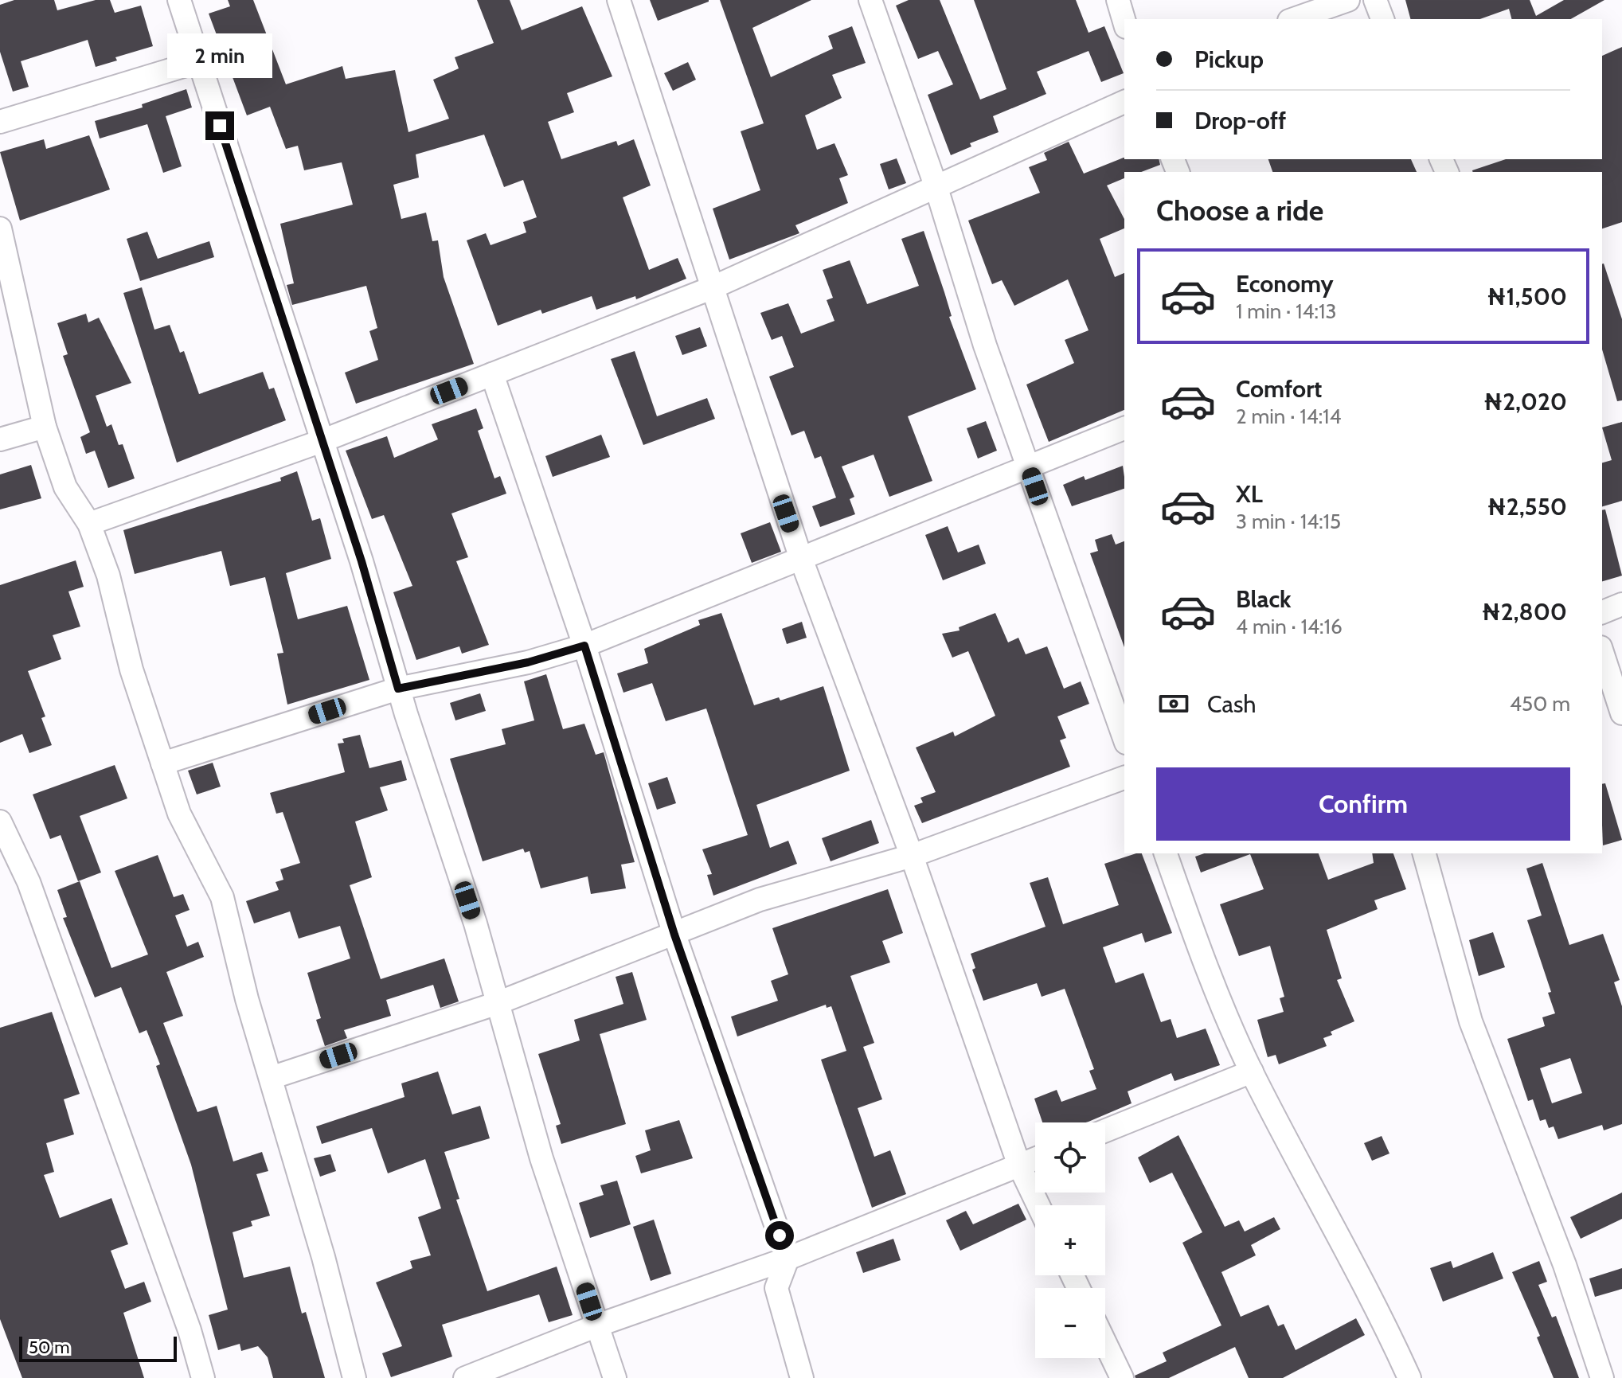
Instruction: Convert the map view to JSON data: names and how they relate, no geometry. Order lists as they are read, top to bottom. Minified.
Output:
{"scale_bar":"50 m","page":{"banner":["Pickup","Drop-off"],"bubble":"2 min","heading":"Choose a ride","list":[{"name":"Economy","note":"1 min · 14:13","value":"₦1,500"},{"name":"Comfort","note":"2 min · 14:14","value":"₦2,020"},{"name":"XL","note":"3 min · 14:15","value":"₦2,550"},{"name":"Black","note":"4 min · 14:16","value":"₦2,800"}],"pay":["Cash","450 m"],"buttons":"Confirm","map_buttons":["+","−"],"scale":"50 m"}}
